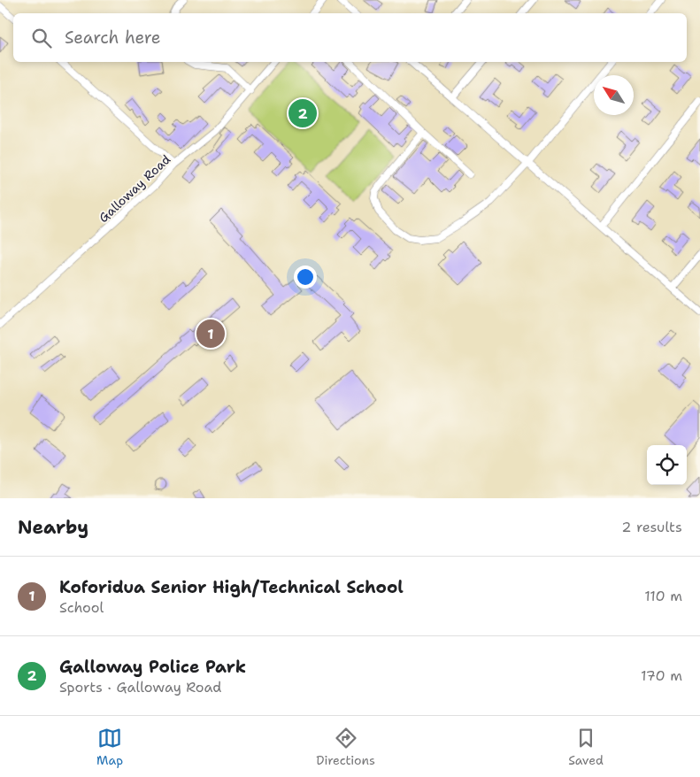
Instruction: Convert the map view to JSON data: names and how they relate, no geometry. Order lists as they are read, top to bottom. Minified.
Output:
{"streets":{"street":["Galloway Road"]},"north":"top left","page":{"search":"Search here","pins":["2","1"],"heading":["Nearby","2 results"],"list":[{"mark":"1","name":"Koforidua Senior High/Technical School","note":"School","value":"110 m"},{"mark":"2","name":"Galloway Police Park","note":"Sports · Galloway Road","value":"170 m"}],"nav":["Map","Directions","Saved"]}}
